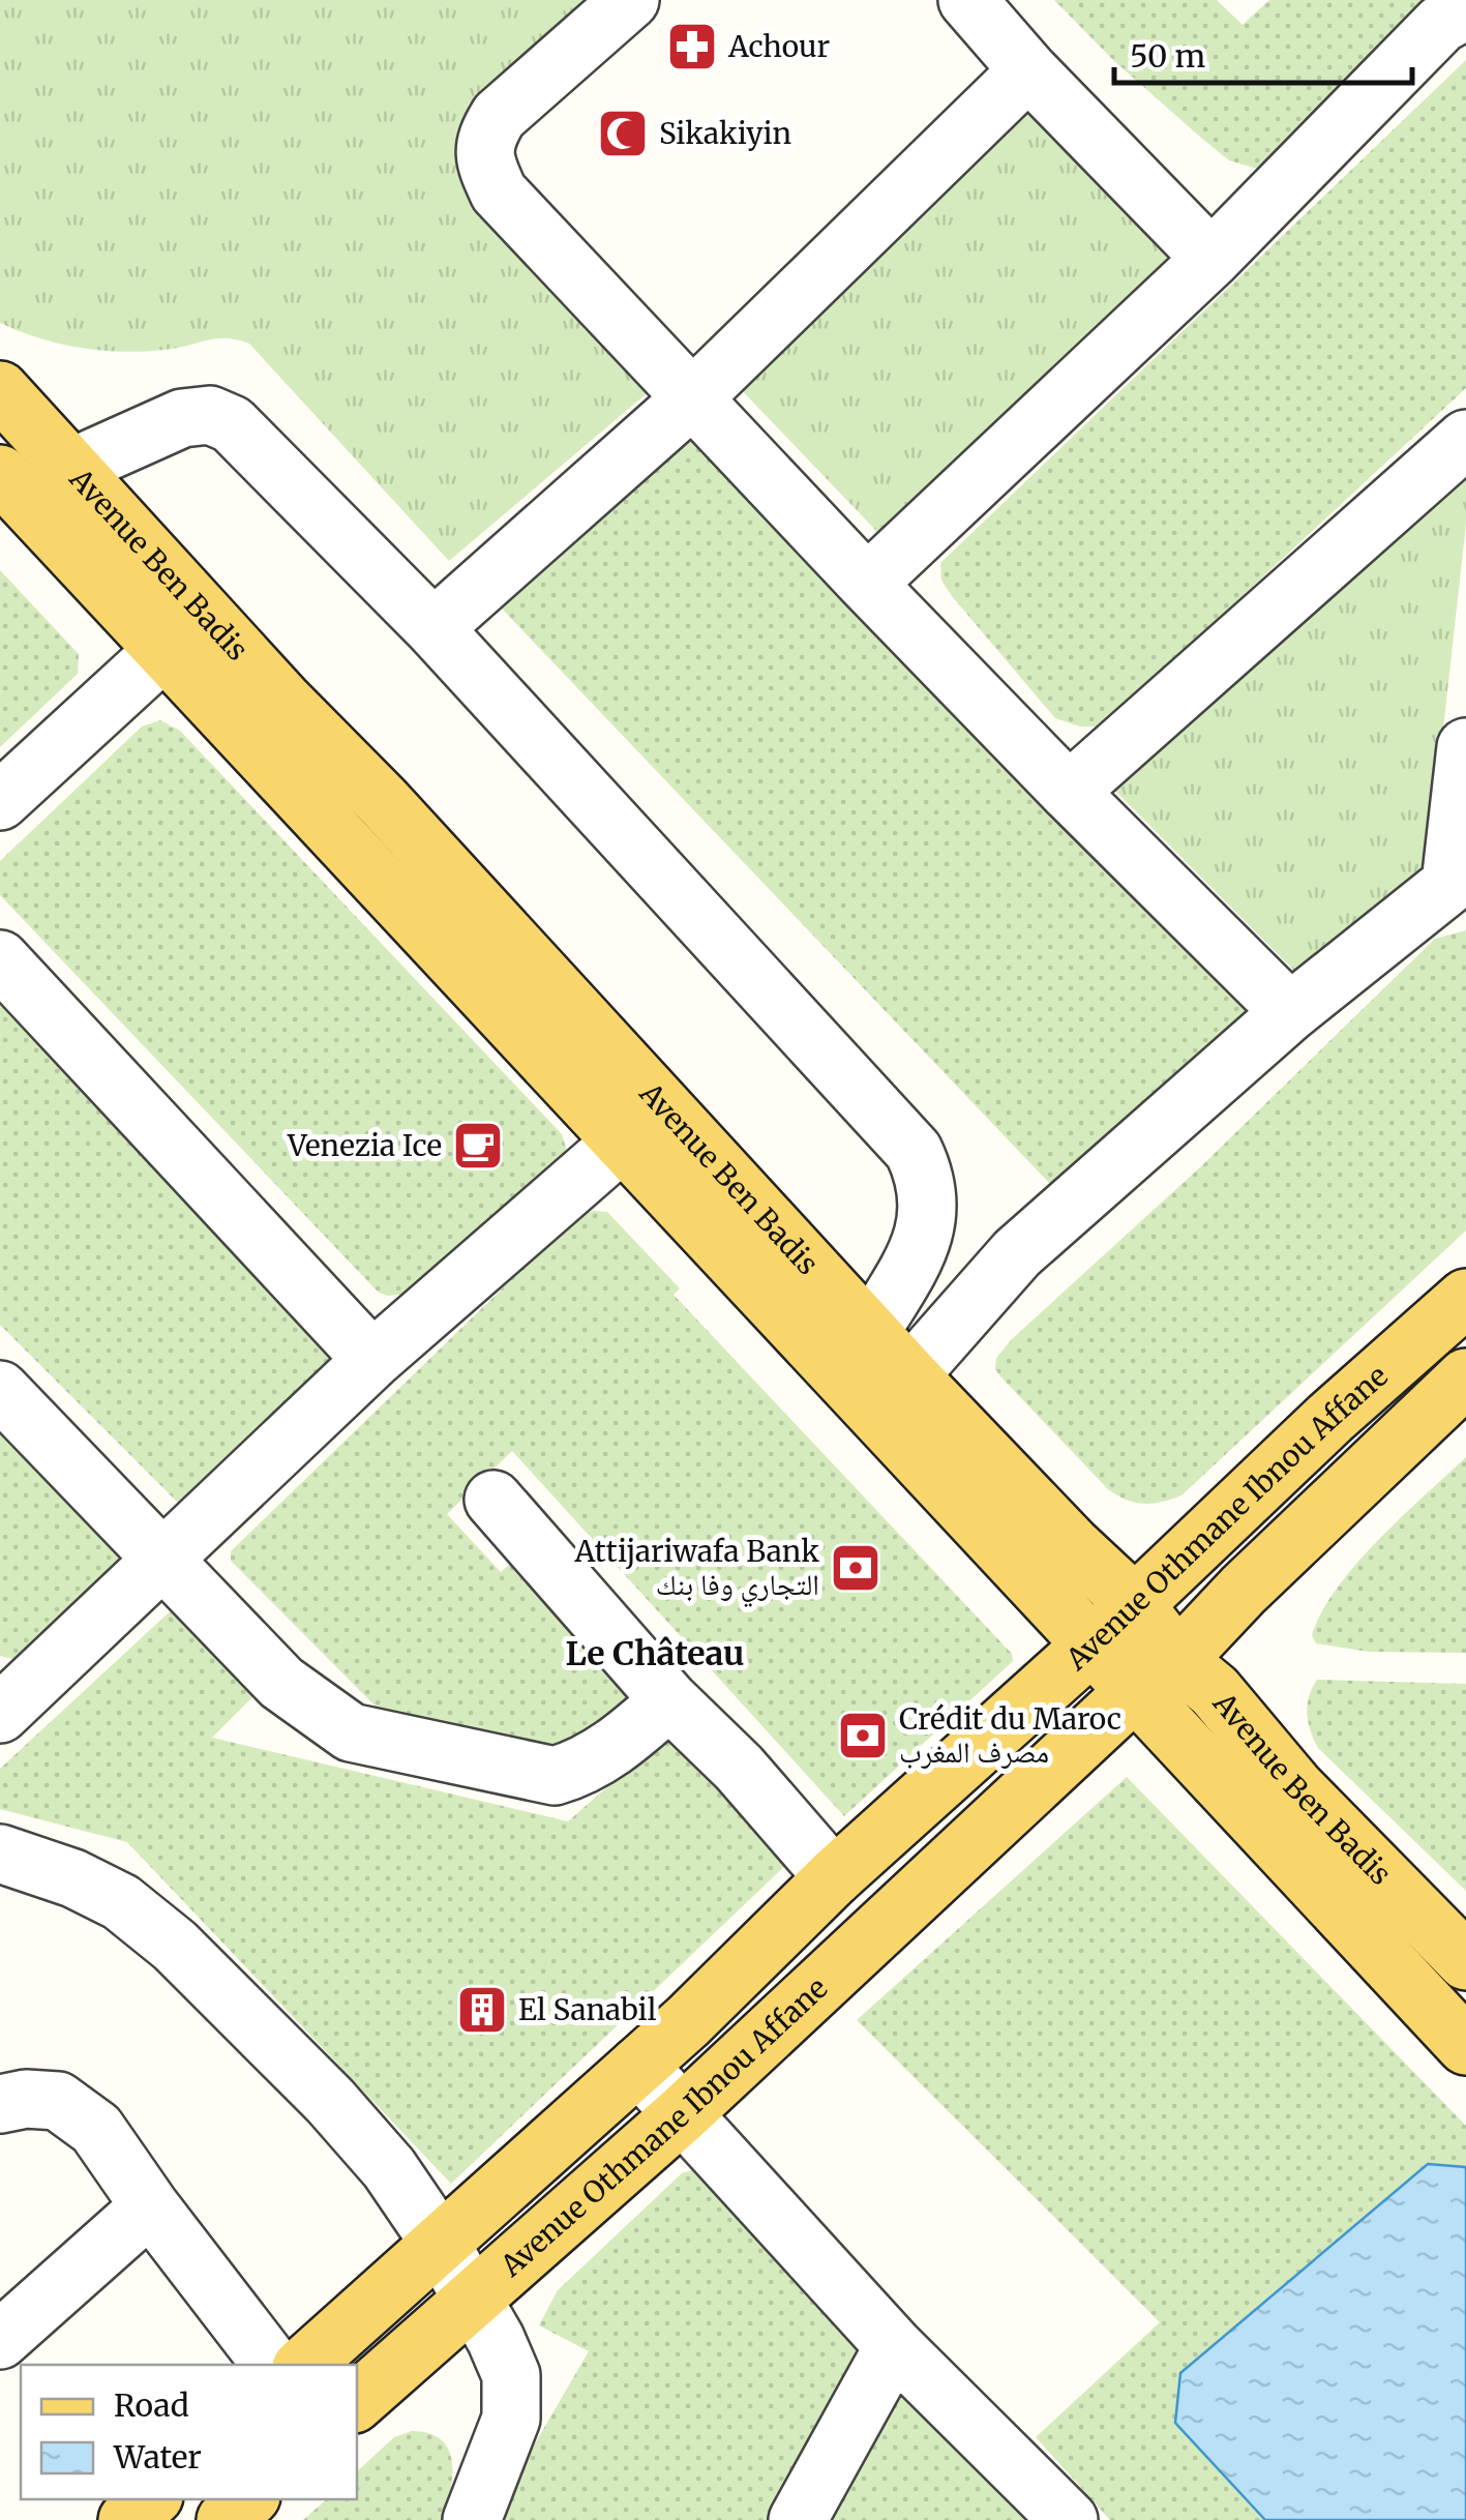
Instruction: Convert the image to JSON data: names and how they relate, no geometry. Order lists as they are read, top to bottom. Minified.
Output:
{"streets":{"main road":["Avenue Ben Badis","Avenue Othmane Ibnou Affane"]},"crossings":[["Avenue Ben Badis","Avenue Othmane Ibnou Affane"]],"districts":["Le Château"],"places":{"pharmacy":["Achour"],"mosque":["Sikakiyin"],"cafe":["Venezia Ice"],"bank":["Attijariwafa Bank التجاري وفا بنك","Crédit du Maroc مصرف المغرب"],"building":["El Sanabil"]},"legend":["Road","Water"],"scale_bar":"50 m"}
